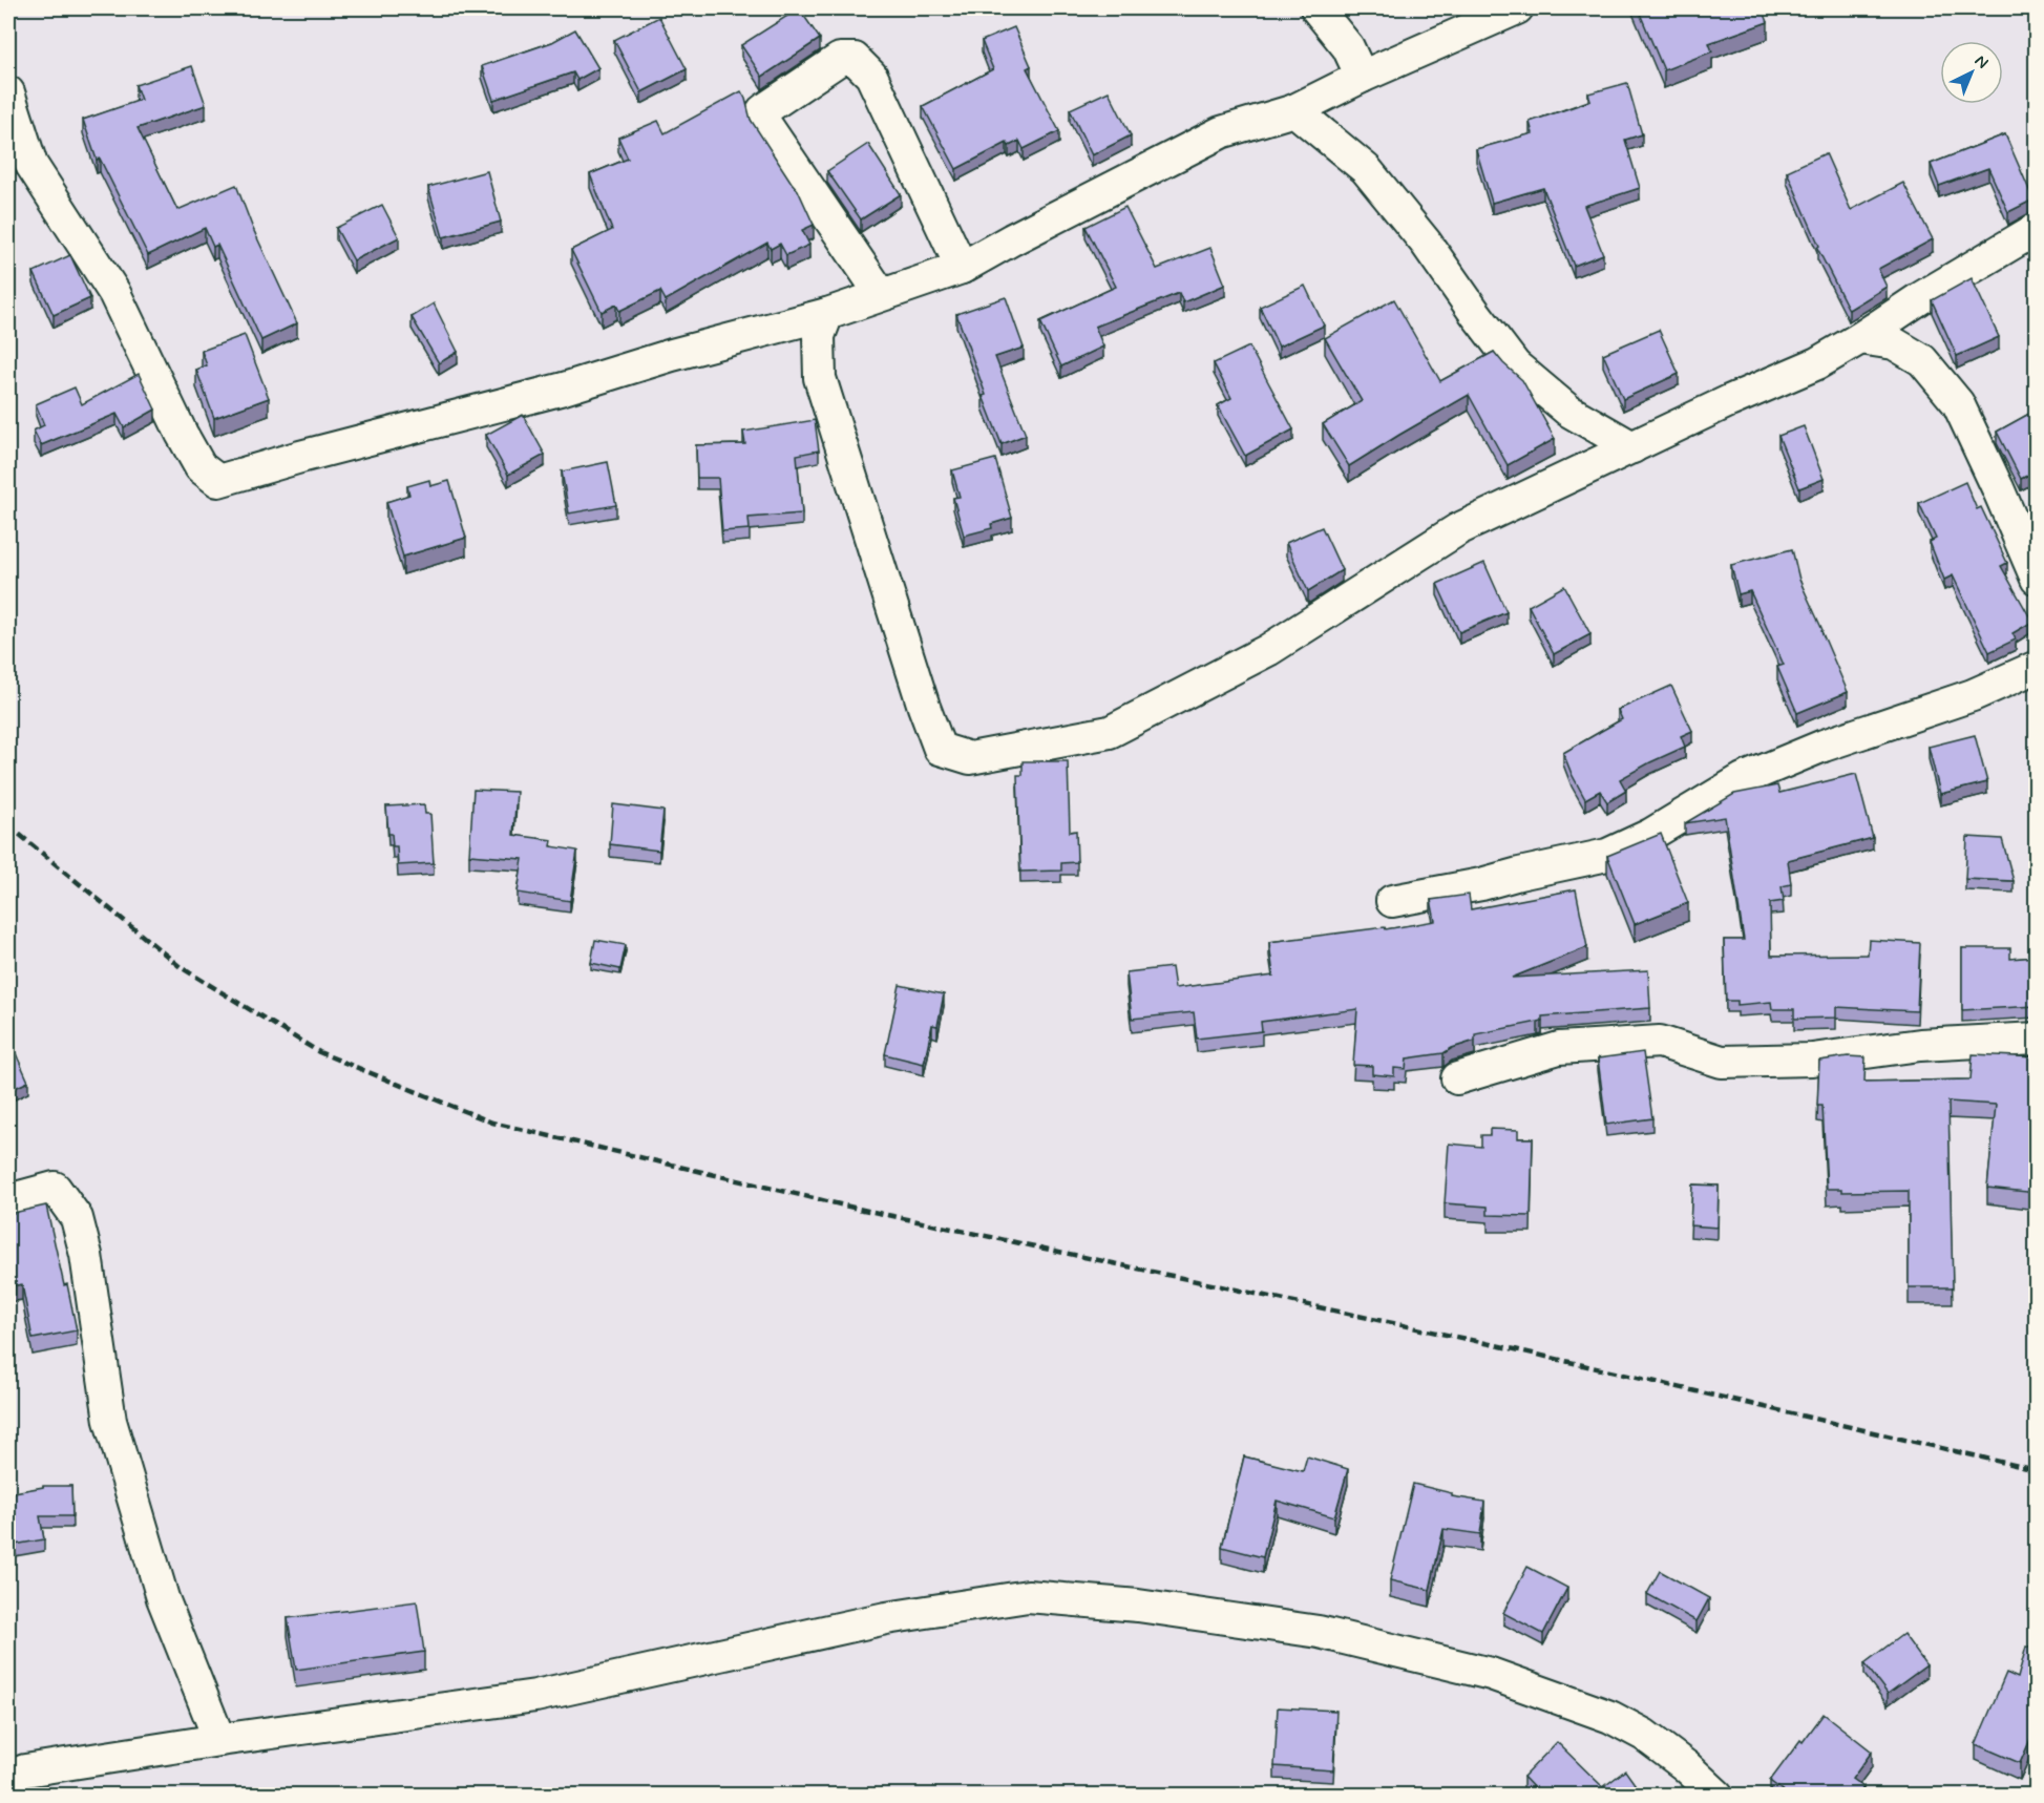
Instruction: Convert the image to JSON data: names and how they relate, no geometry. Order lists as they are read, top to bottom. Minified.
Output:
{"north":"top right"}
